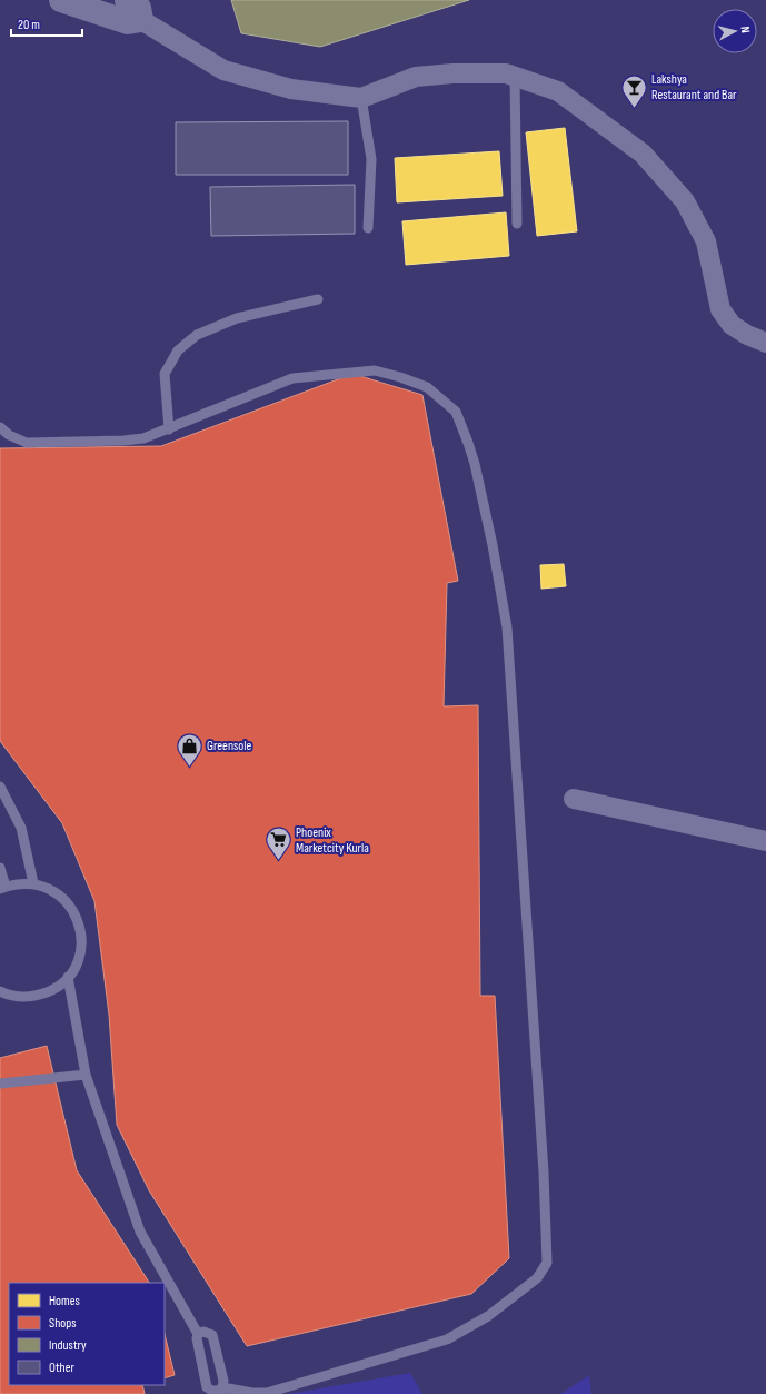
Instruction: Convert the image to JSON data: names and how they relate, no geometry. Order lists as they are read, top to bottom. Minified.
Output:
{"places":{"bar":["Lakshya Restaurant and Bar"],"shop":["Greensole"],"supermarket":["Phoenix Marketcity Kurla"]},"legend":["Homes","Shops","Industry","Other"],"scale_bar":"20 m","north":"right"}
